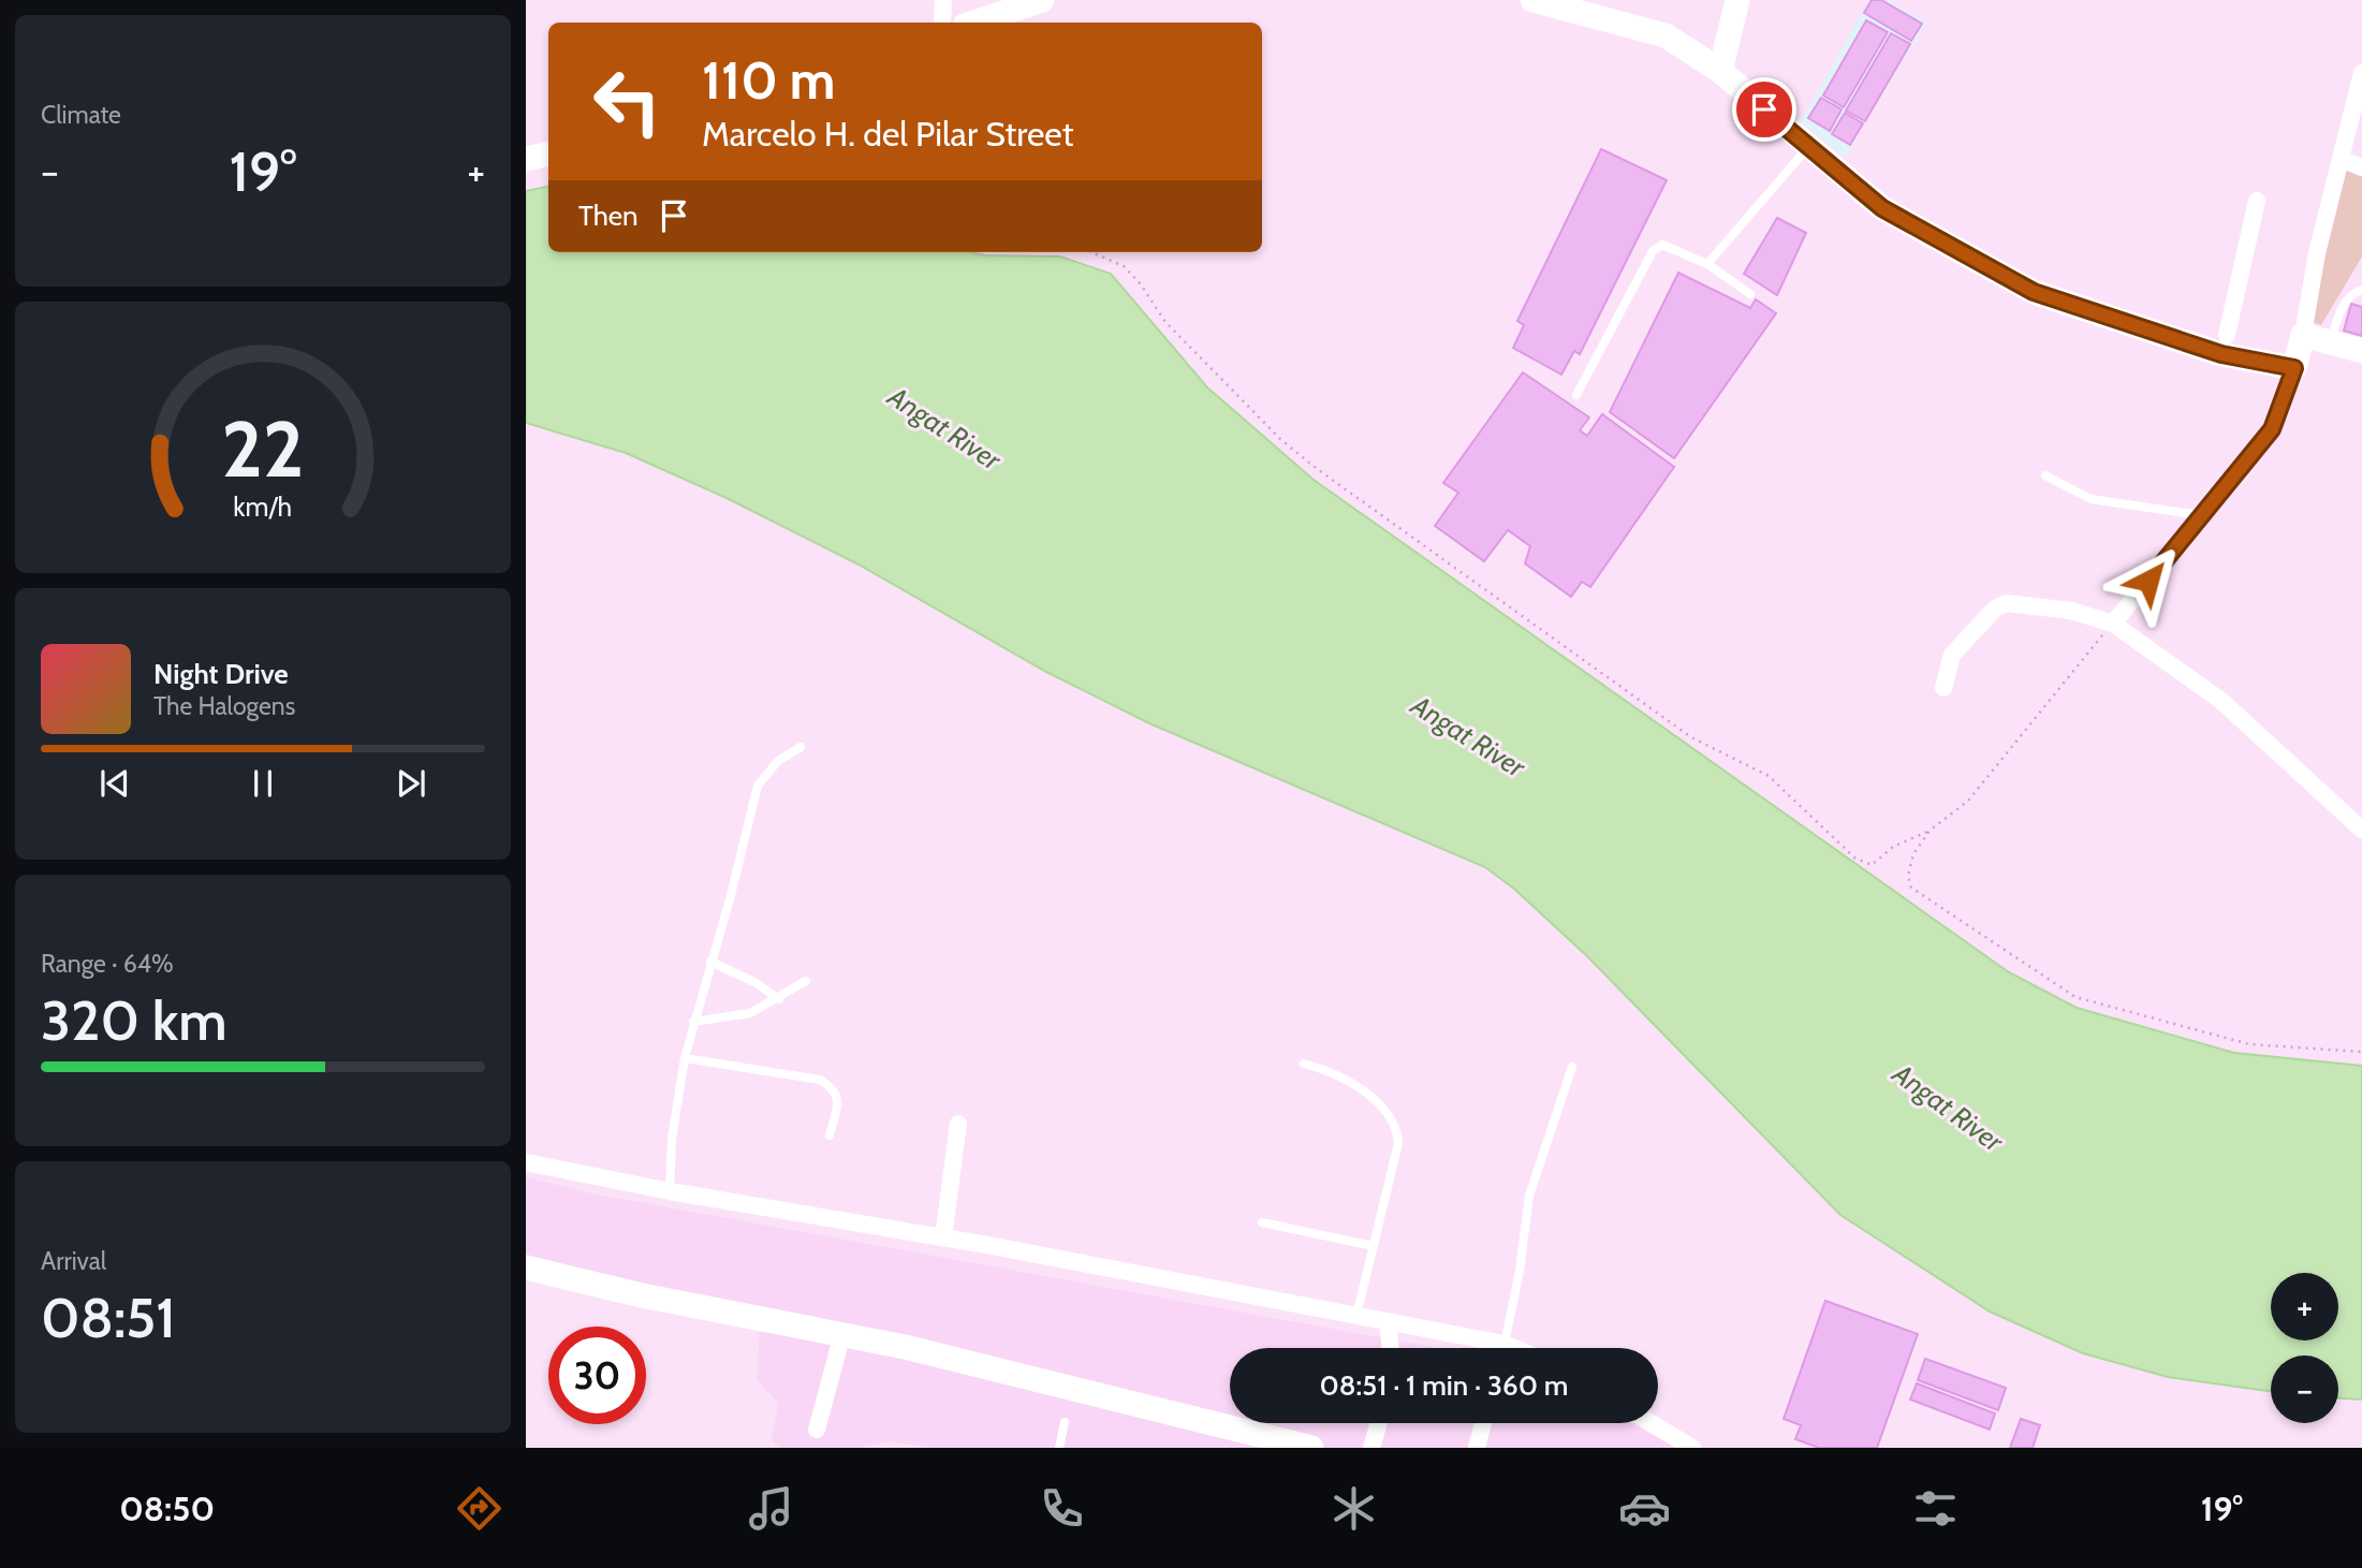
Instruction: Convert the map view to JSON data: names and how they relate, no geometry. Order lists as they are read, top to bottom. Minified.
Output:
{"water":["Angat River"],"page":{"tile":["Climate",["Range · 64%","320 km"],["Arrival","08:51"]],"turn":["110 m","Marcelo H. del Pilar Street"],"heat":["−","19°","+"],"then":"Then","song":["Night Drive","The Halogens"],"map_buttons":["+","−"],"limit":"30","trip":"08:51 · 1 min · 360 m","tabs":["08:50","19°"],"gauge":["22","km/h"]}}
